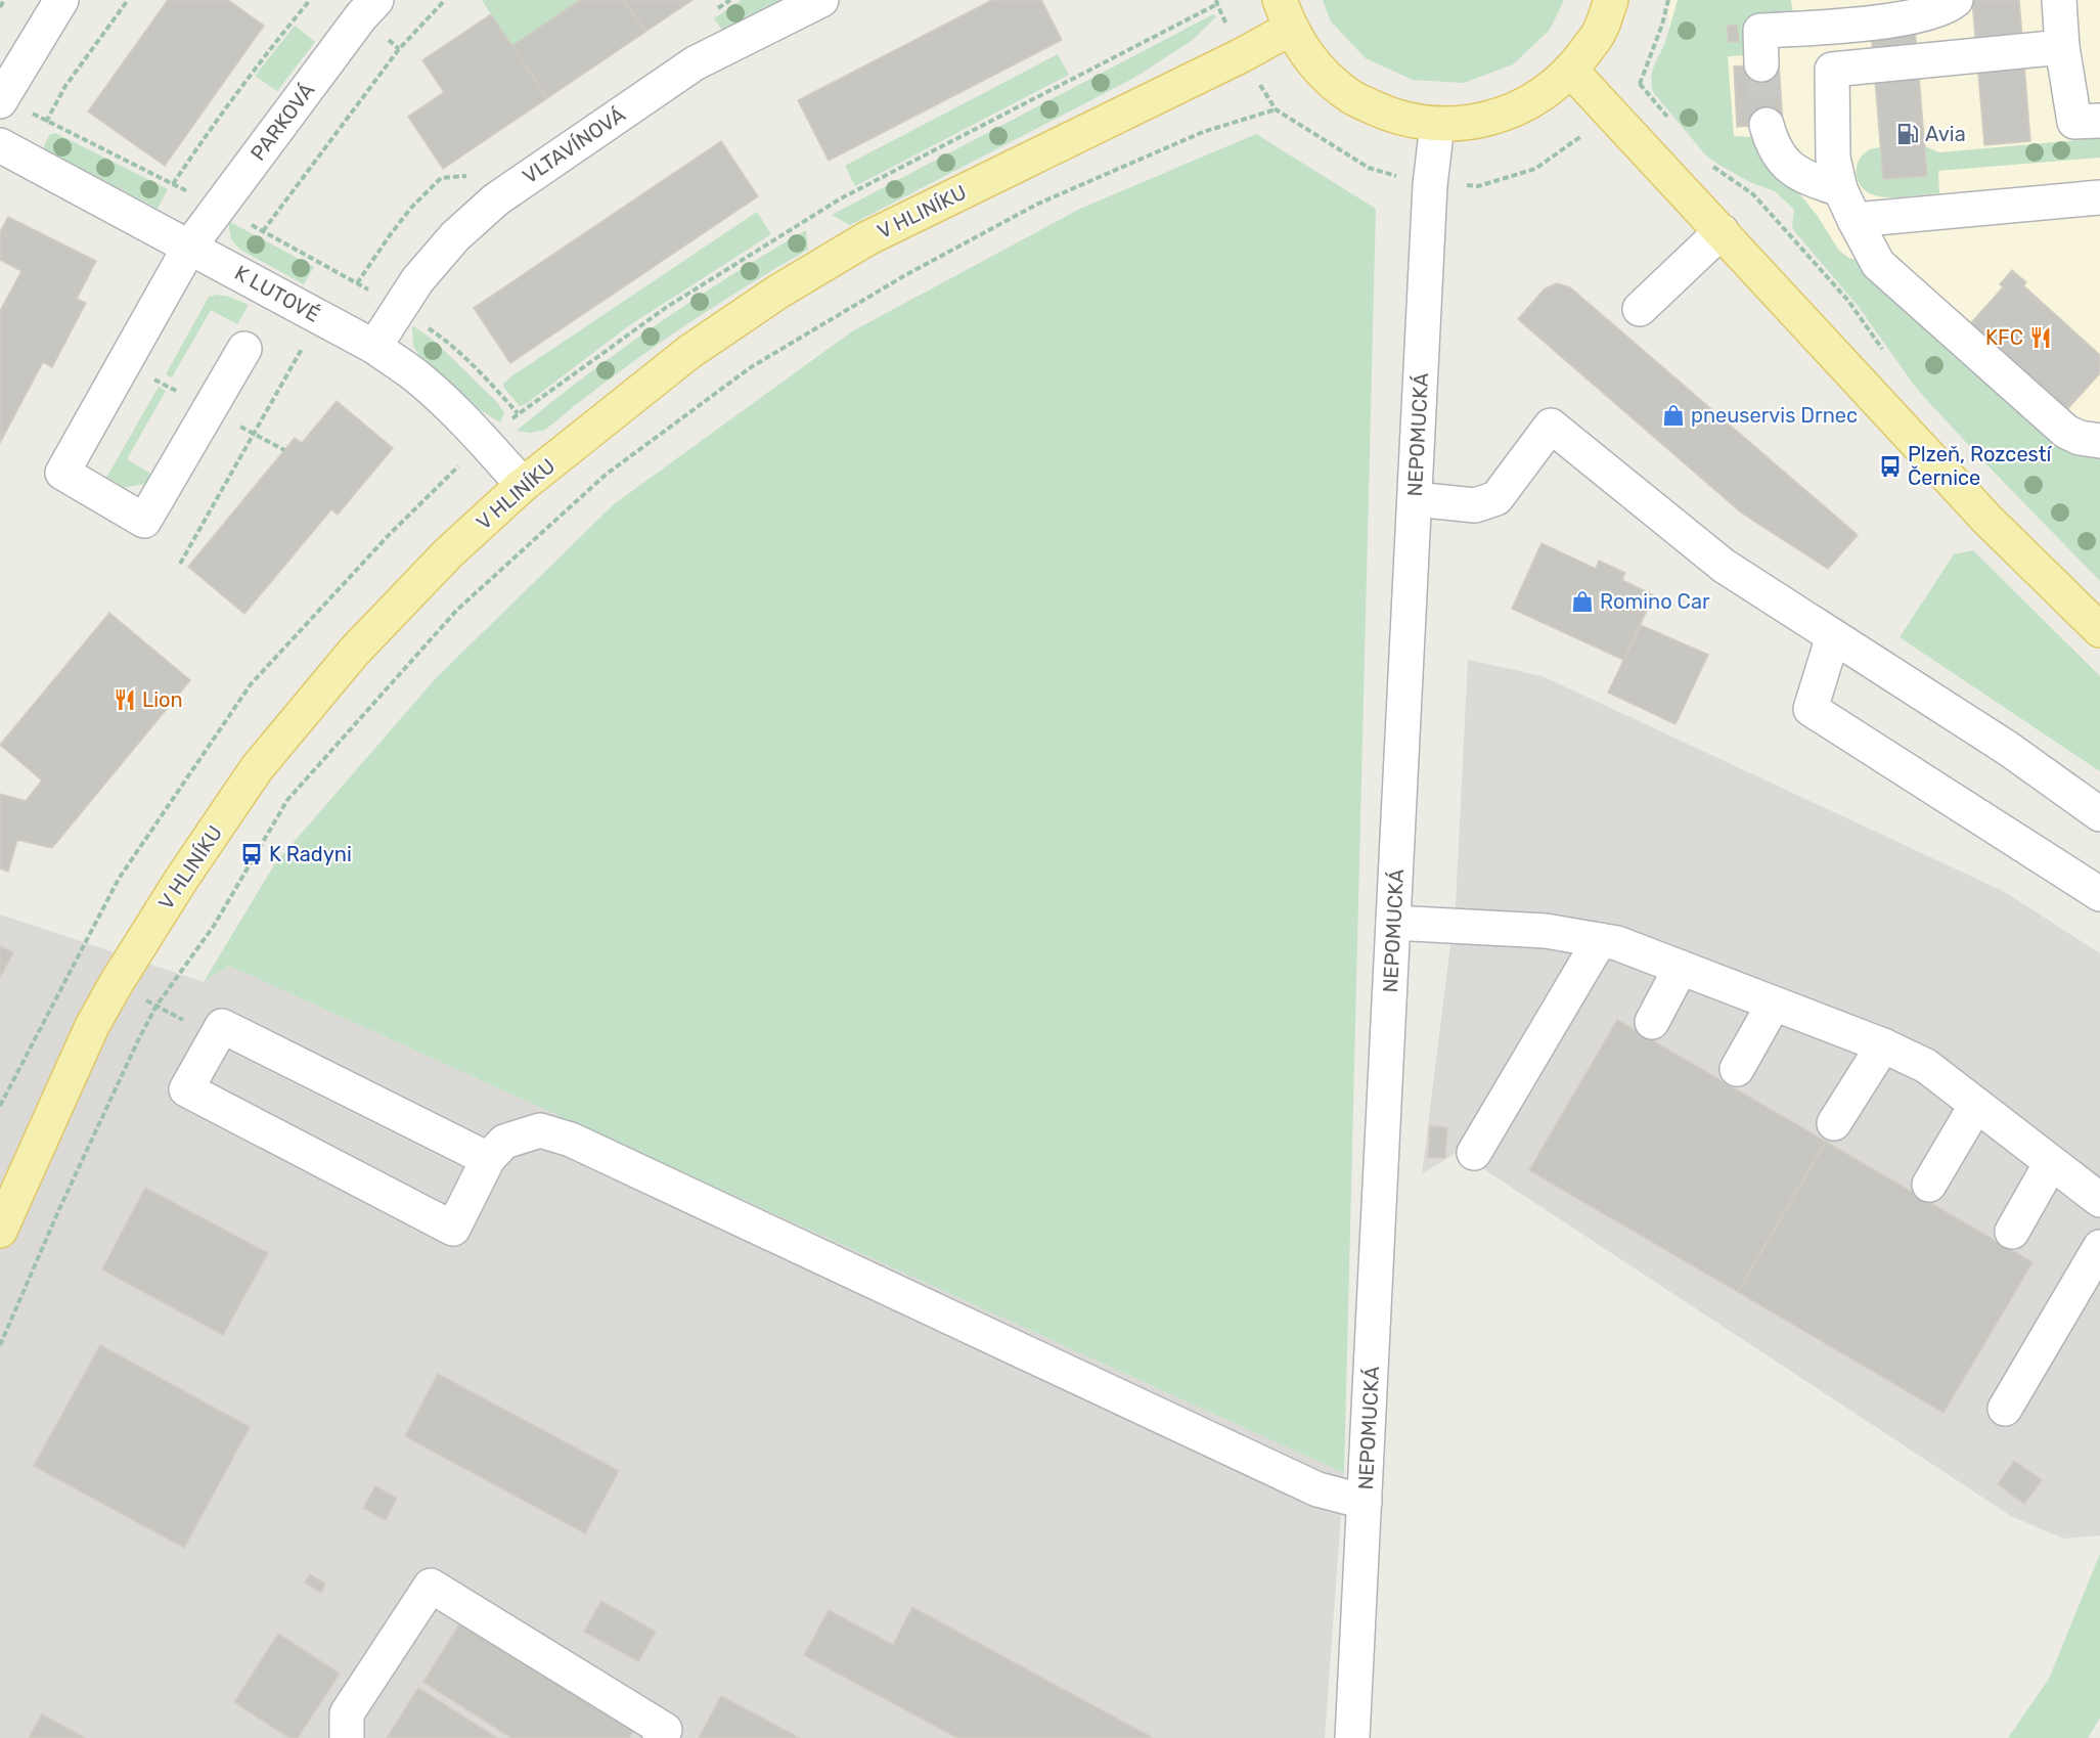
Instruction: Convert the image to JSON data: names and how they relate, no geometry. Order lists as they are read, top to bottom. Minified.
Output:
{"streets":{"main road":["V HLINÍKU"],"street":["PARKOVÁ","VLTAVÍNOVÁ","K LUTOVÉ","NEPOMUCKÁ"]},"crossings":[["PARKOVÁ","K LUTOVÉ"],["VLTAVÍNOVÁ","K LUTOVÉ"],["V HLINÍKU","K LUTOVÉ"]],"places":{"fuel station":["Avia"],"restaurant":["KFC","Lion"],"shop":["pneuservis Drnec","Romino Car"],"bus stop":["Plzeň, Rozcestí Černice","K Radyni"]}}
